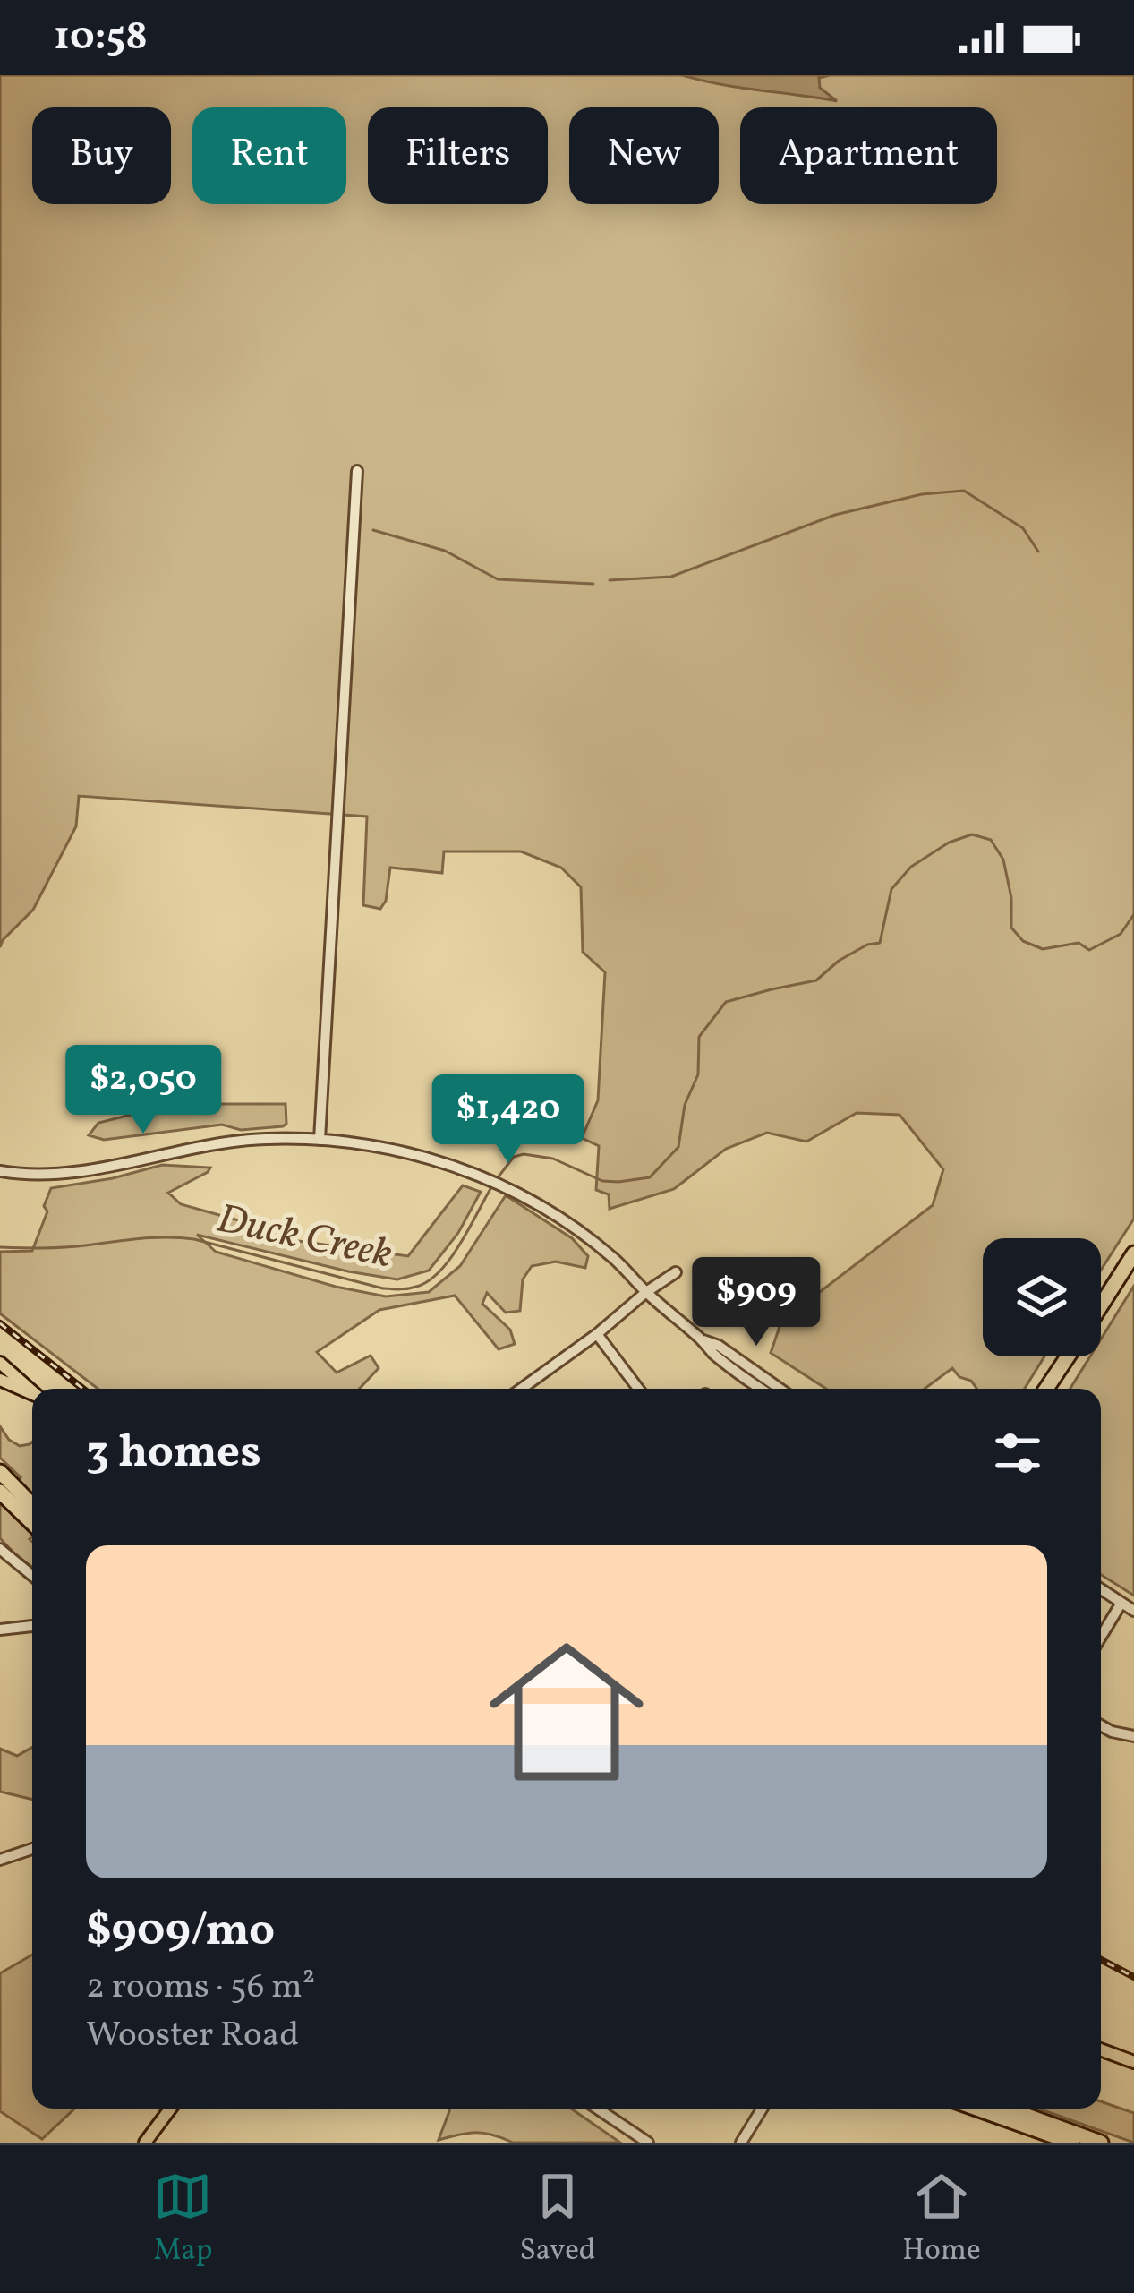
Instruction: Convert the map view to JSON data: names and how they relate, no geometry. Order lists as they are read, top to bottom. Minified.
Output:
{"water":["Duck Creek"],"page":{"status":"10:58","chip":["Buy","Rent","Filters","New","Apartment"],"price":["$2,050","$1,420","$909"],"heading":"3 homes","list":[{"name":"$909/mo","note":"2 rooms · 56 m² · Wooster Road"}],"tabs":["Map","Saved","Home"]}}
